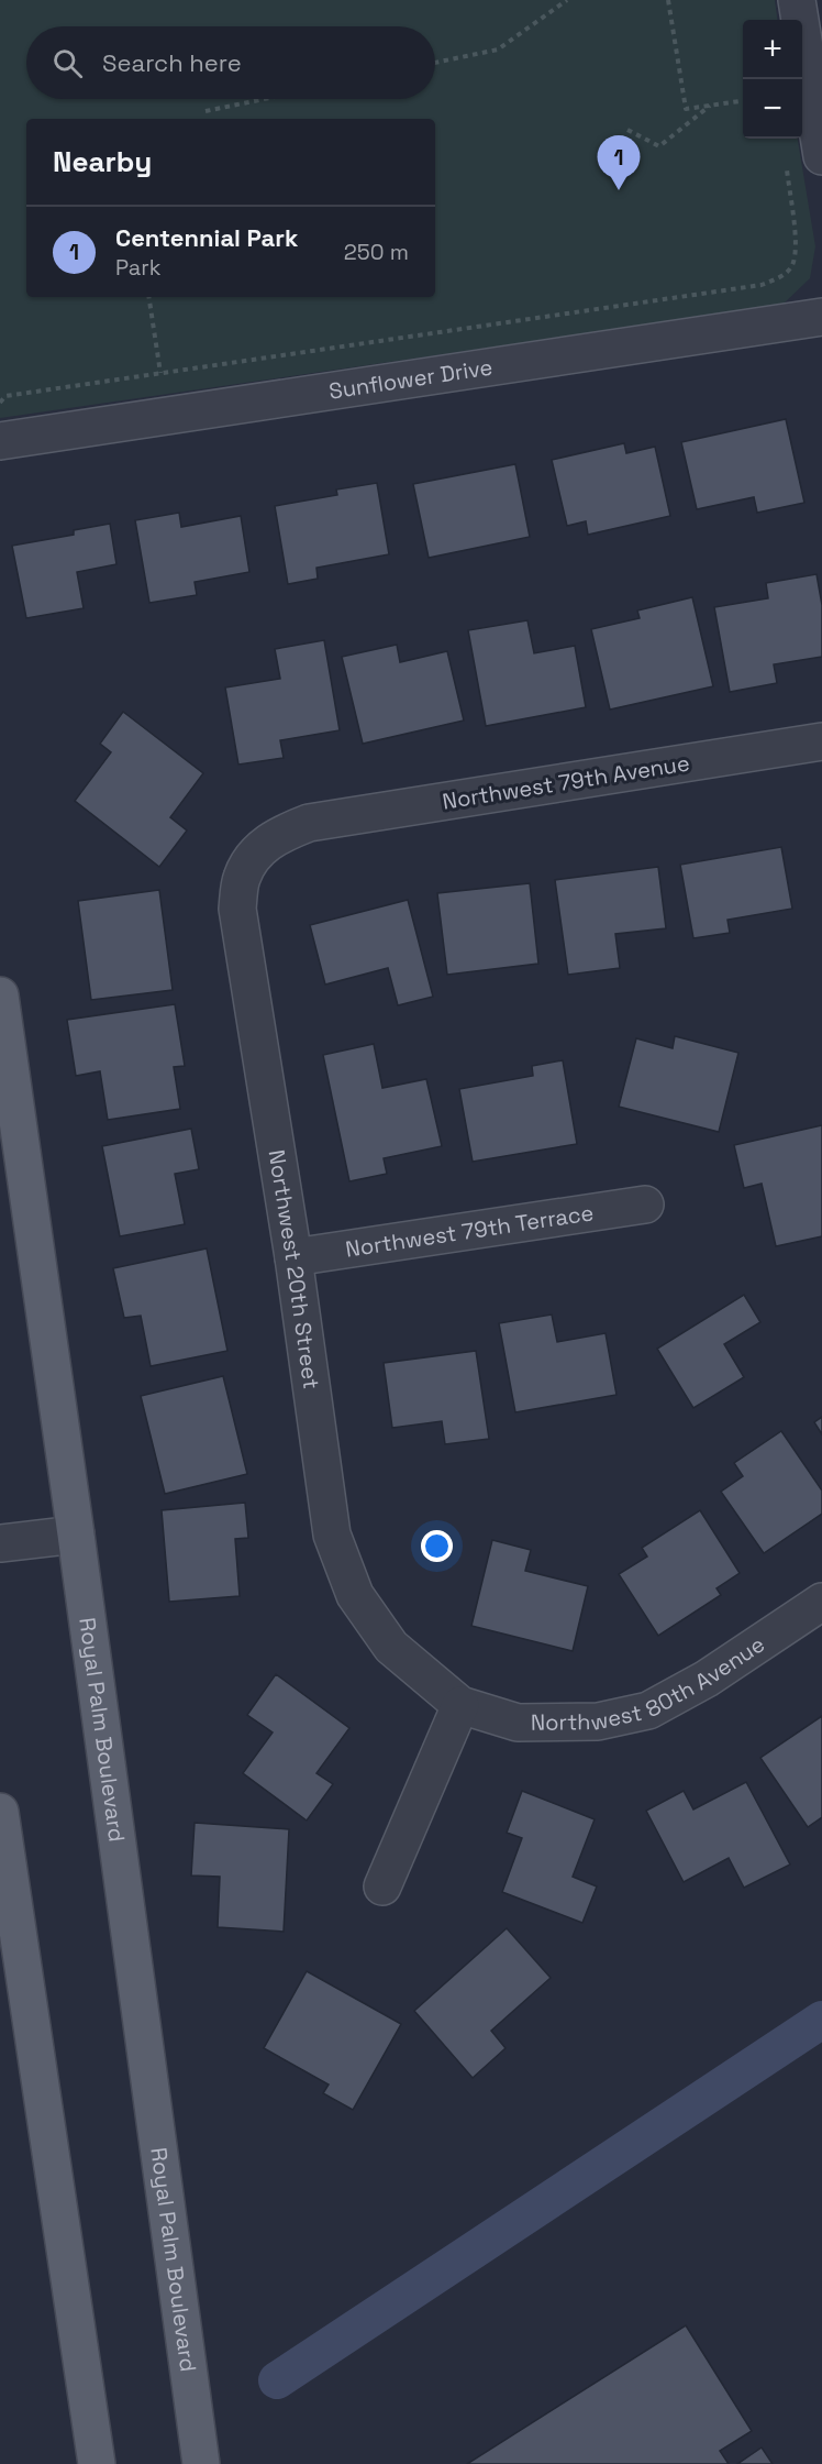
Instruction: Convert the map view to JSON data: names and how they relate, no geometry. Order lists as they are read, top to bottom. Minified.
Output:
{"streets":{"main road":["Royal Palm Boulevard"],"street":["Sunflower Drive","Northwest 79th Avenue","Northwest 79th Terrace","Northwest 20th Street","Northwest 80th Avenue"]},"crossings":[["Northwest 79th Avenue","Northwest 20th Street"],["Northwest 79th Terrace","Northwest 20th Street"],["Northwest 20th Street","Northwest 80th Avenue"]],"page":{"map_buttons":["+","−"],"search":"Search here","heading":"Nearby","pins":"1","list":[{"mark":"1","name":"Centennial Park","note":"Park","value":"250 m"}]}}
